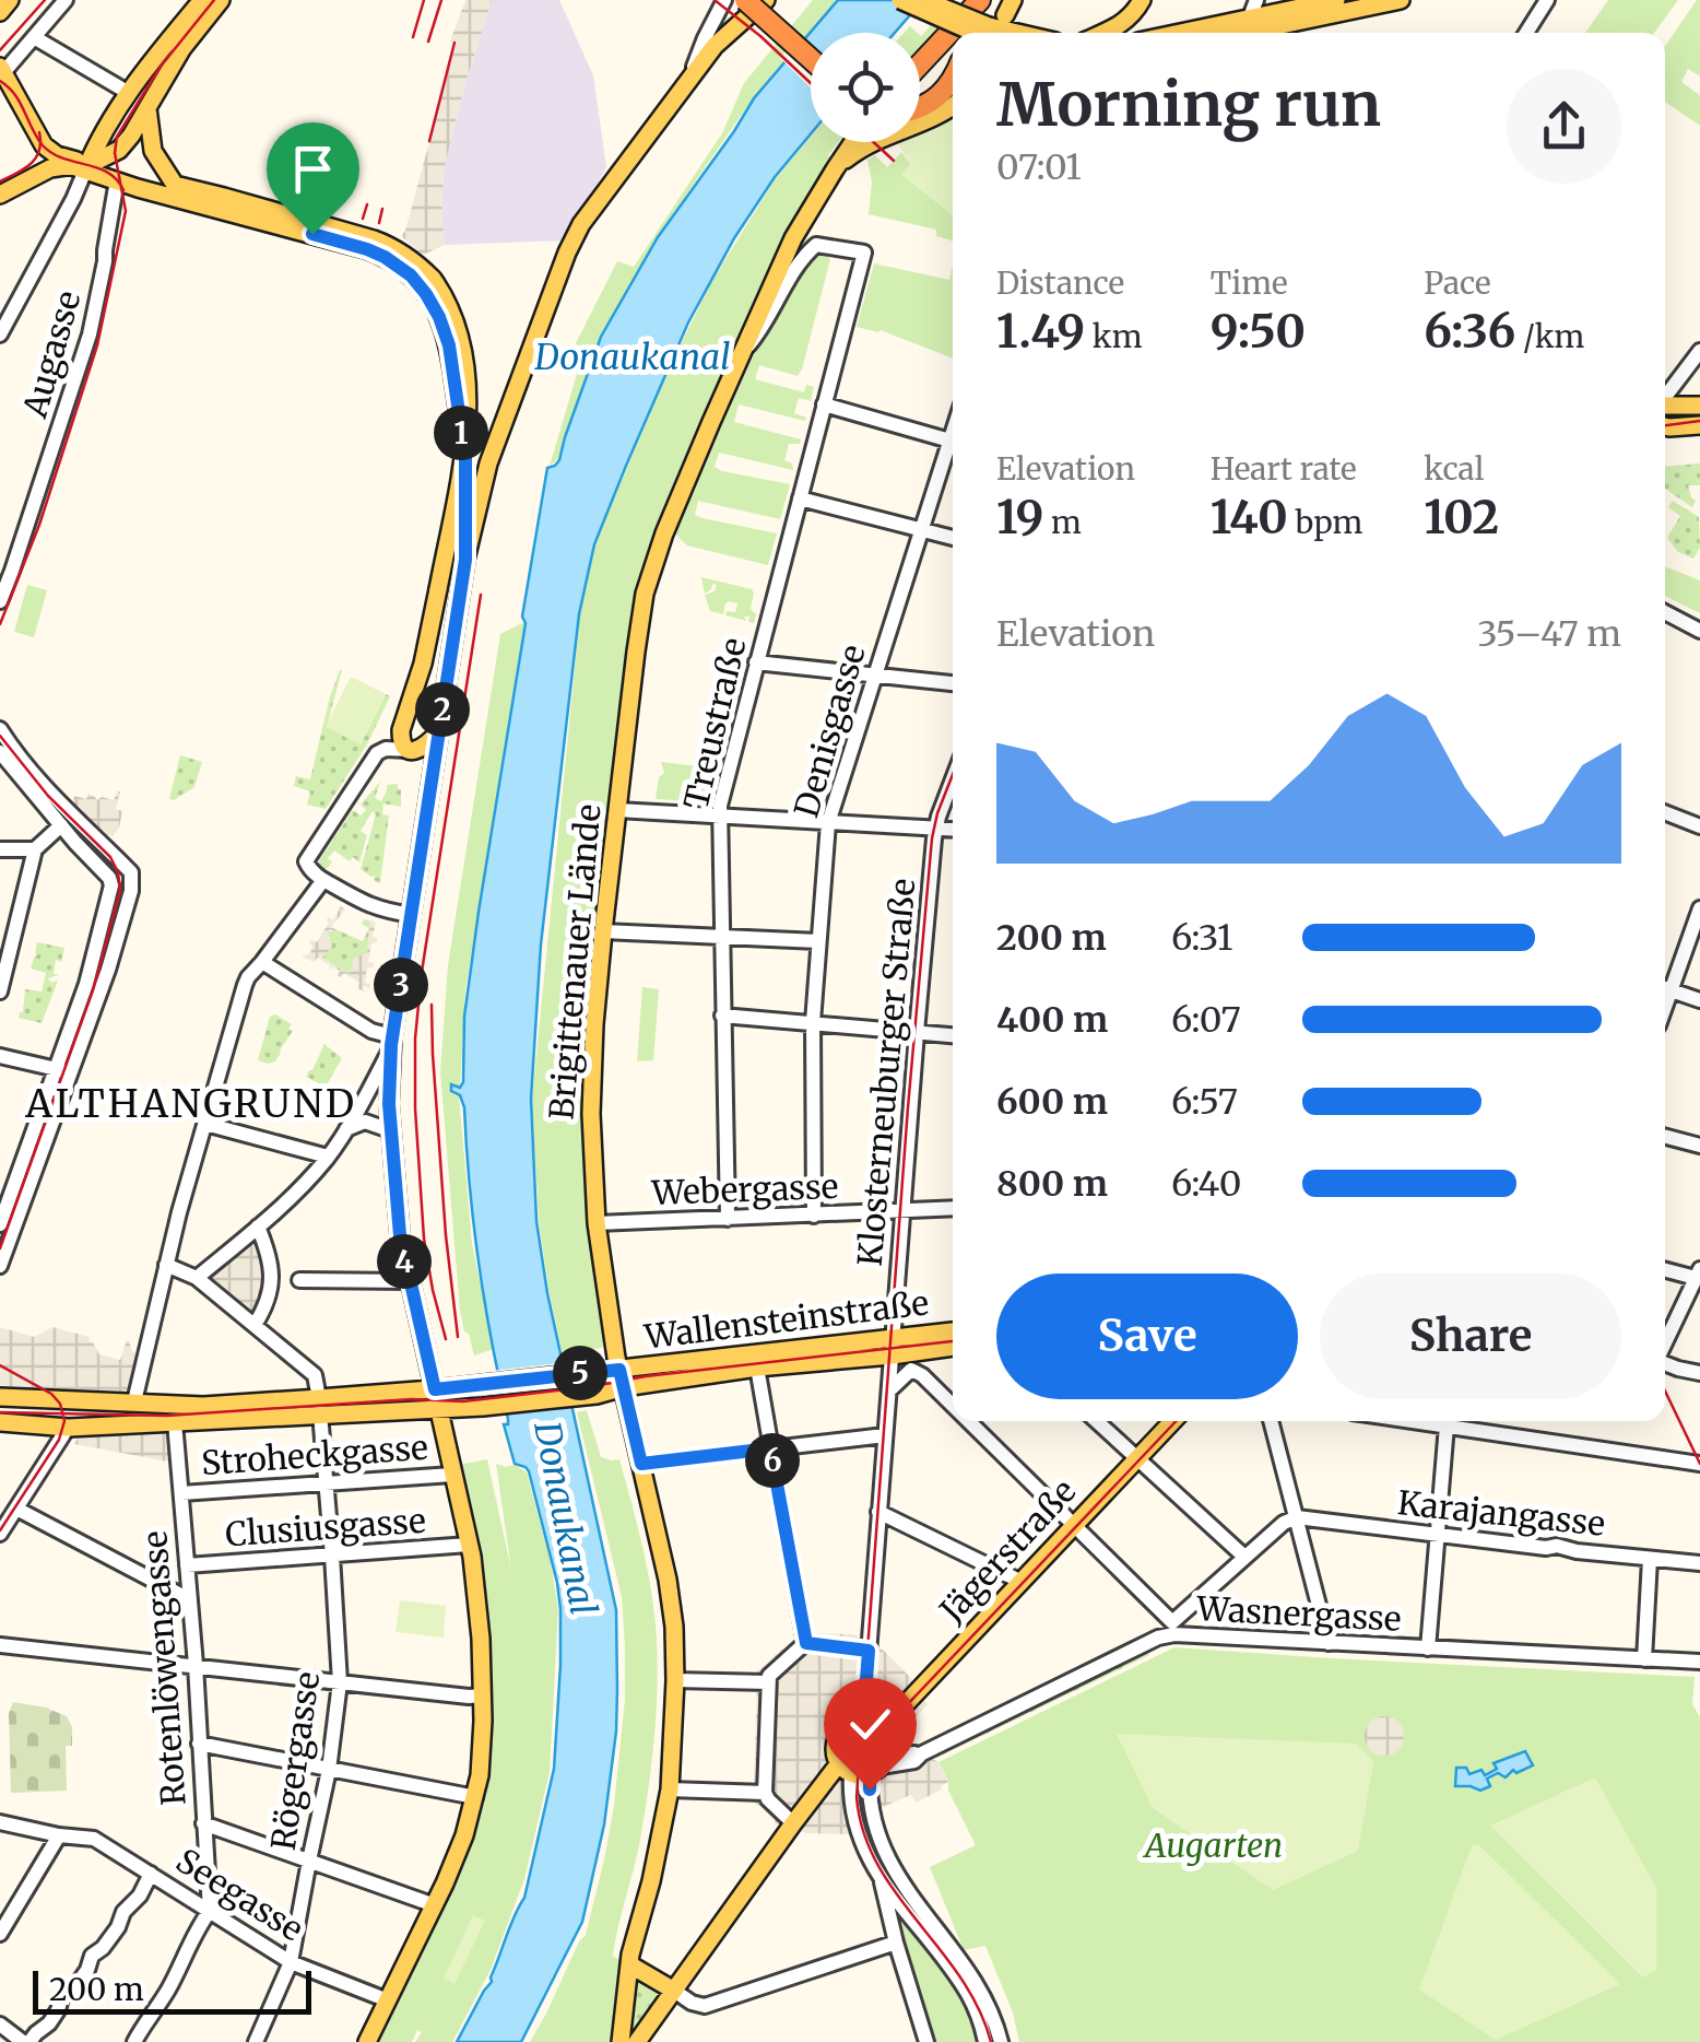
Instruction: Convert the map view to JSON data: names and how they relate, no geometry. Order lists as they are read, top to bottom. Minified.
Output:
{"streets":{"main road":["Brigittenauer Lände","Wallensteinstraße","Jägerstraße"],"street":["Augasse","Treustraße","Denisgasse","Klosterneuburger Straße","Webergasse","Stroheckgasse","Karajangasse","Clusiusgasse","Wasnergasse","Rotenlöwengasse","Rögergasse","Seegasse"]},"crossings":[["Treustraße","Brigittenauer Lände"],["Treustraße","Webergasse"],["Denisgasse","Webergasse"],["Brigittenauer Lände","Webergasse"],["Brigittenauer Lände","Wallensteinstraße"],["Klosterneuburger Straße","Webergasse"],["Klosterneuburger Straße","Wallensteinstraße"],["Klosterneuburger Straße","Jägerstraße"],["Klosterneuburger Straße","Wasnergasse"],["Stroheckgasse","Rotenlöwengasse"],["Stroheckgasse","Rögergasse"],["Clusiusgasse","Rotenlöwengasse"],["Clusiusgasse","Rögergasse"],["Jägerstraße","Wasnergasse"],["Rotenlöwengasse","Seegasse"],["Rögergasse","Seegasse"]],"districts":["ALTHANGRUND"],"water":["Donaukanal"],"parks":["Augarten"],"scale_bar":"200 m","page":{"heading":["Morning run","07:01"],"stats":[["Distance","1.49 km"],["Time","9:50"],["Pace","6:36 /km"],["Elevation","19 m"],["Heart rate","140 bpm"],["kcal","102"]],"pins":["1","2","3","4","5","6"],"chart":["Elevation","35–47 m"],"list":[{"name":"200 m","note":"6:31"},{"name":"400 m","note":"6:07"},{"name":"600 m","note":"6:57"},{"name":"800 m","note":"6:40"}],"buttons":["Save","Share"],"scale":"200 m"}}
